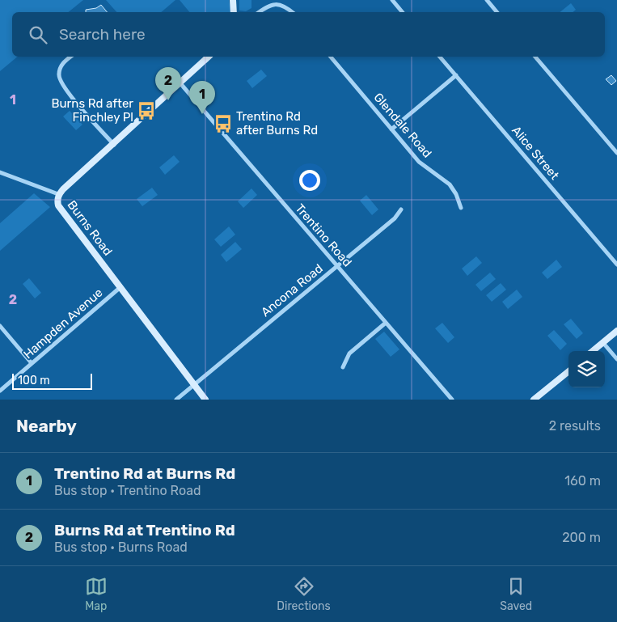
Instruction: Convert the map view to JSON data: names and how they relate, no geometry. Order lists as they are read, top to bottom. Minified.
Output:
{"streets":{"main road":["Burns Road"],"street":["Glendale Road","Alice Street","Trentino Road","Ancona Road","Hampden Avenue"]},"crossings":[["Burns Road","Trentino Road"],["Burns Road","Ancona Road"],["Burns Road","Hampden Avenue"],["Trentino Road","Ancona Road"]],"places":{"bus stop":["Burns Rd after Finchley Pl","Trentino Rd after Burns Rd"]},"scale_bar":"100 m","page":{"search":"Search here","pins":["2","1"],"scale":"100 m","heading":["Nearby","2 results"],"list":[{"mark":"1","name":"Trentino Rd at Burns Rd","note":"Bus stop · Trentino Road","value":"160 m"},{"mark":"2","name":"Burns Rd at Trentino Rd","note":"Bus stop · Burns Road","value":"200 m"}],"nav":["Map","Directions","Saved"]},"grid":{"rows":["1","2"]}}
